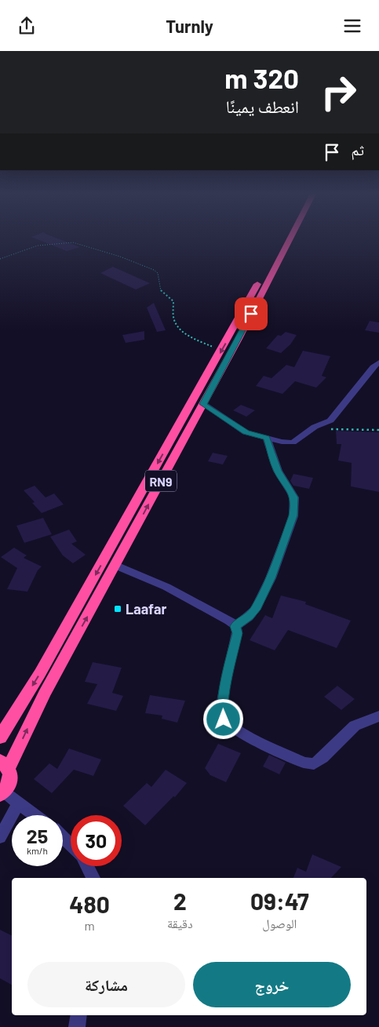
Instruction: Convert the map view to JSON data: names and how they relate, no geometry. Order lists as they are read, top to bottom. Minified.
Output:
{"streets":{"highway":["RN9"]},"places":{"transit":["Laafar"]},"page":{"header":"Turnly","turn":["320 m","انعطف يمينًا"],"then":"ثم","speed":"25 km/h","limit":"30","eta":["09:47","الوصول","2","دقيقة","480","m"],"buttons":["خروج","مشاركة"]}}
